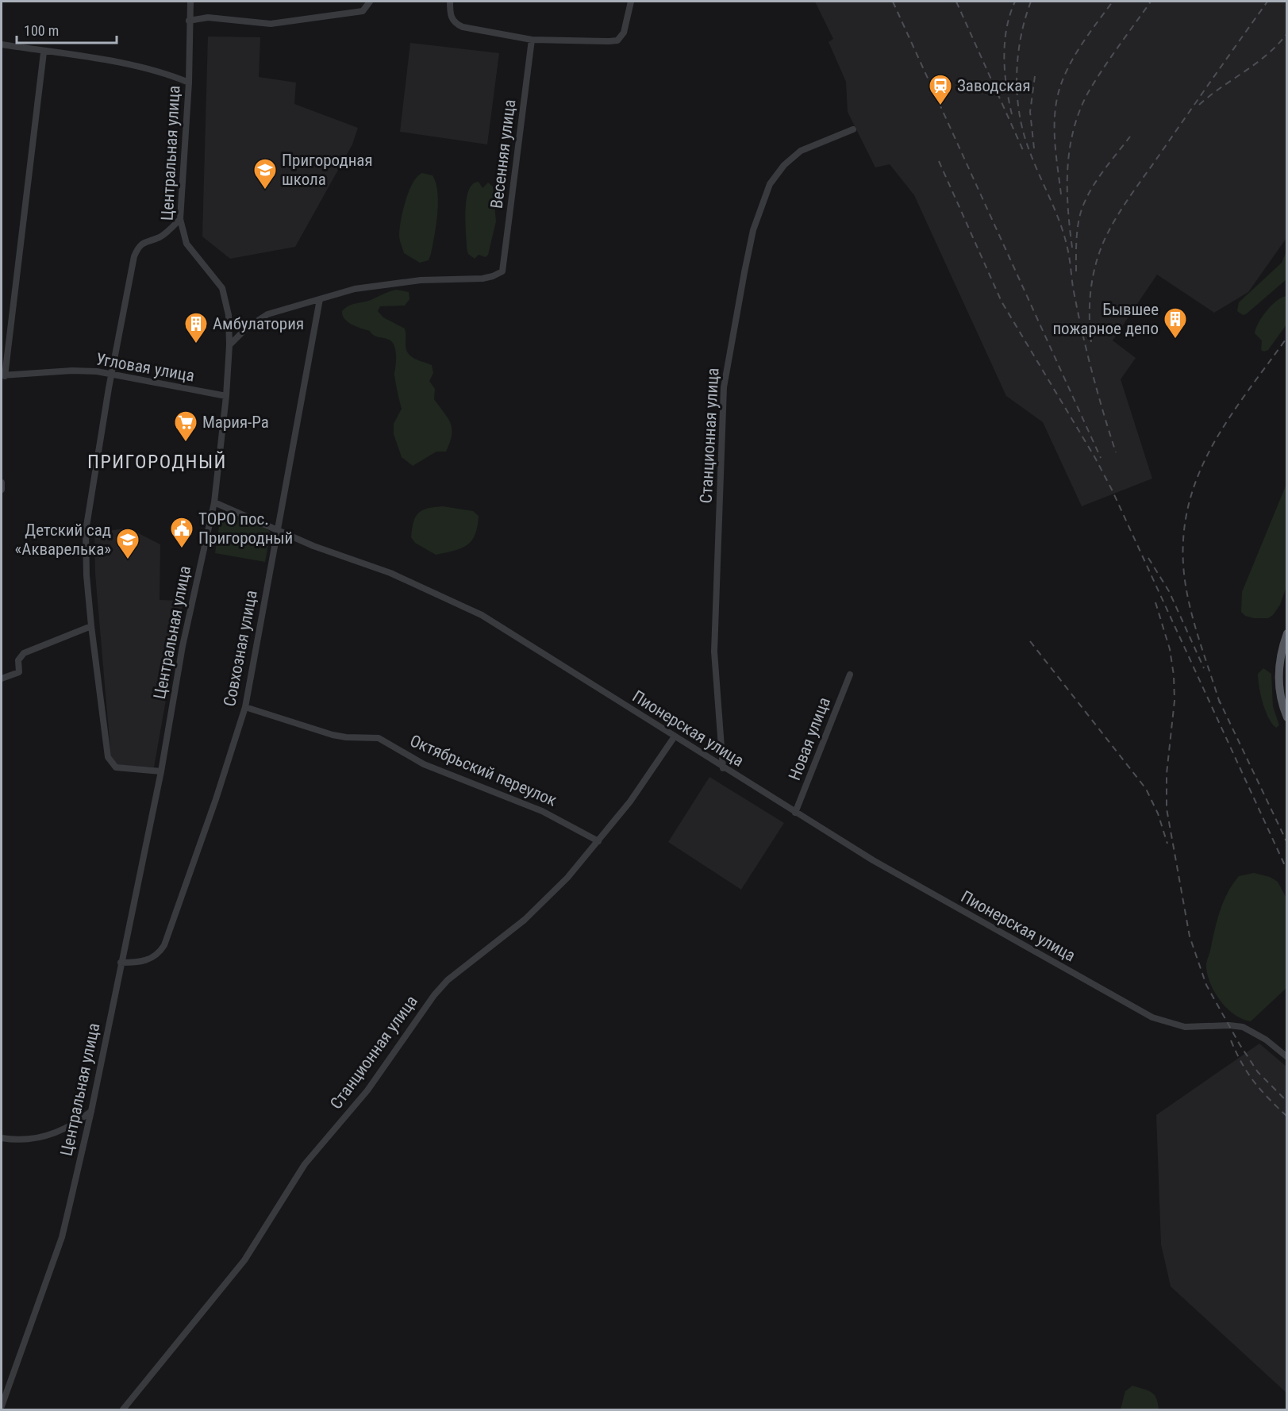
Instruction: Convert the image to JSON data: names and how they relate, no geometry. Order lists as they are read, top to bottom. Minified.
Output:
{"streets":{"street":["Центральная улица","Весенняя улица","Угловая улица","Станционная улица","Совхозная улица","Пионерская улица","Новая улица","Октябрьский переулок"]},"crossings":[["Центральная улица","Угловая улица"],["Центральная улица","Совхозная улица"],["Центральная улица","Пионерская улица"],["Весенняя улица","Совхозная улица"],["Станционная улица","Пионерская улица"],["Станционная улица","Октябрьский переулок"],["Совхозная улица","Пионерская улица"],["Совхозная улица","Октябрьский переулок"],["Пионерская улица","Новая улица"]],"districts":["ПРИГОРОДНЫЙ"],"places":{"station":["Заводская"],"school or university":["Пригородная школа","Детский сад «Акварелька»"],"building":["Бывшее пожарное депо","Амбулатория"],"supermarket":["Мария-Ра"],"public building":["ТОРО пос. Пригородный"]},"scale_bar":"100 m"}
